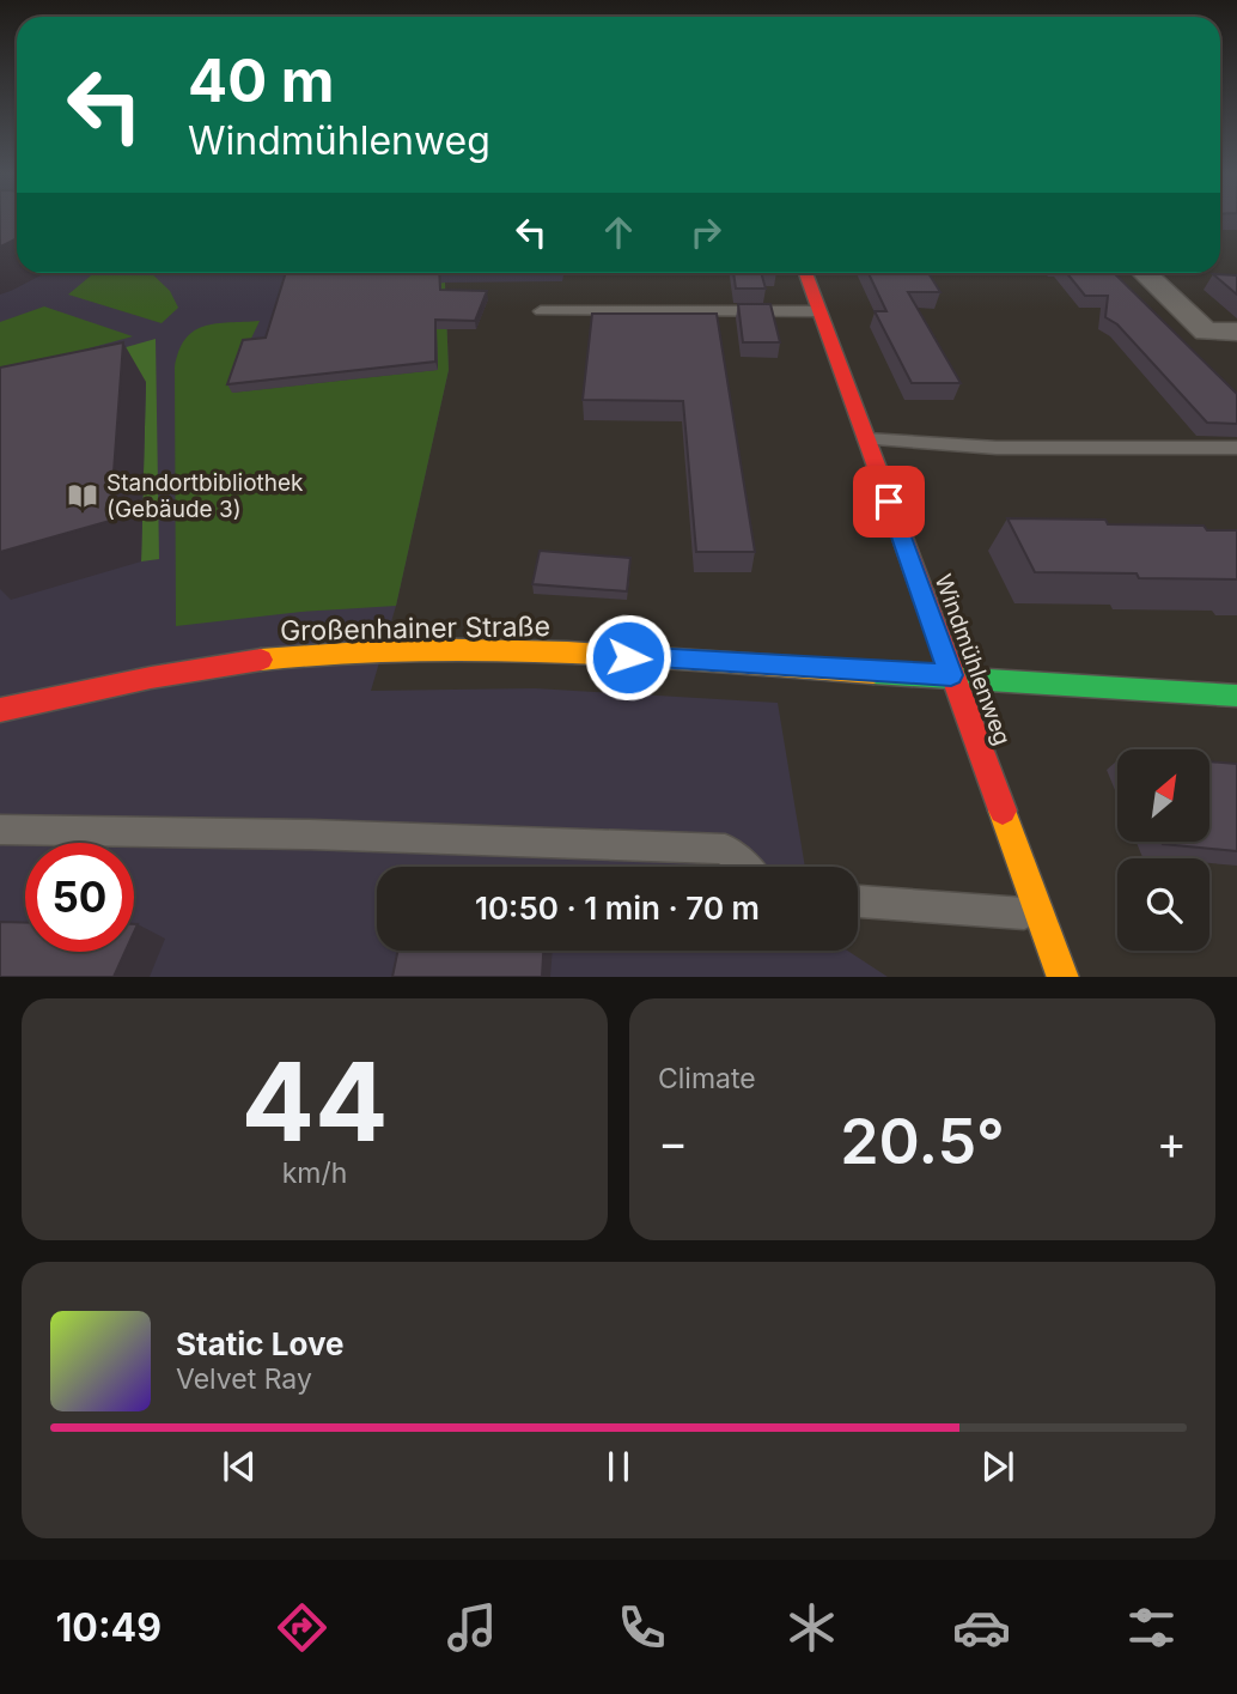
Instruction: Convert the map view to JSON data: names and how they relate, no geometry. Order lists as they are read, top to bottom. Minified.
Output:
{"streets":{"main road":["Großenhainer Straße","Windmühlenweg"]},"crossings":[["Großenhainer Straße","Windmühlenweg"]],"places":{"library":["Standortbibliothek (Gebäude 3)"]},"north":"top right","page":{"turn":["40 m","Windmühlenweg"],"limit":"50","trip":"10:50 · 1 min · 70 m","tile":[["44","km/h"],"Climate"],"heat":["−","20.5°","+"],"song":["Static Love","Velvet Ray"],"tabs":"10:49"}}
